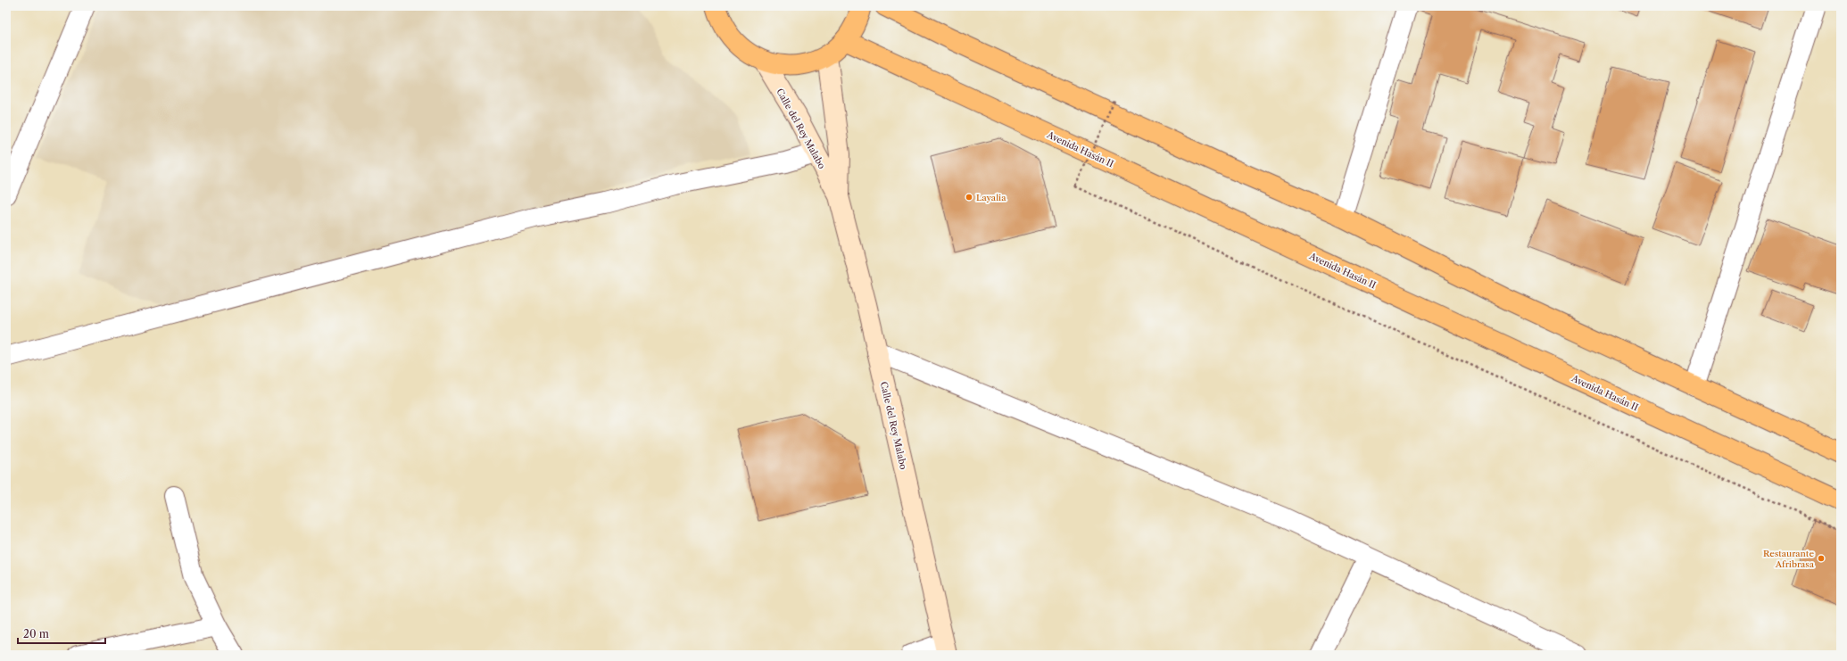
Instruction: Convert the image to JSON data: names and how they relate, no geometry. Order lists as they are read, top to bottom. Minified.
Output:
{"streets":{"main road":["Calle del Rey Malabo","Avenida Hasán II"]},"places":["Layalia","Restaurante Afribrasa"],"scale_bar":"20 m"}
